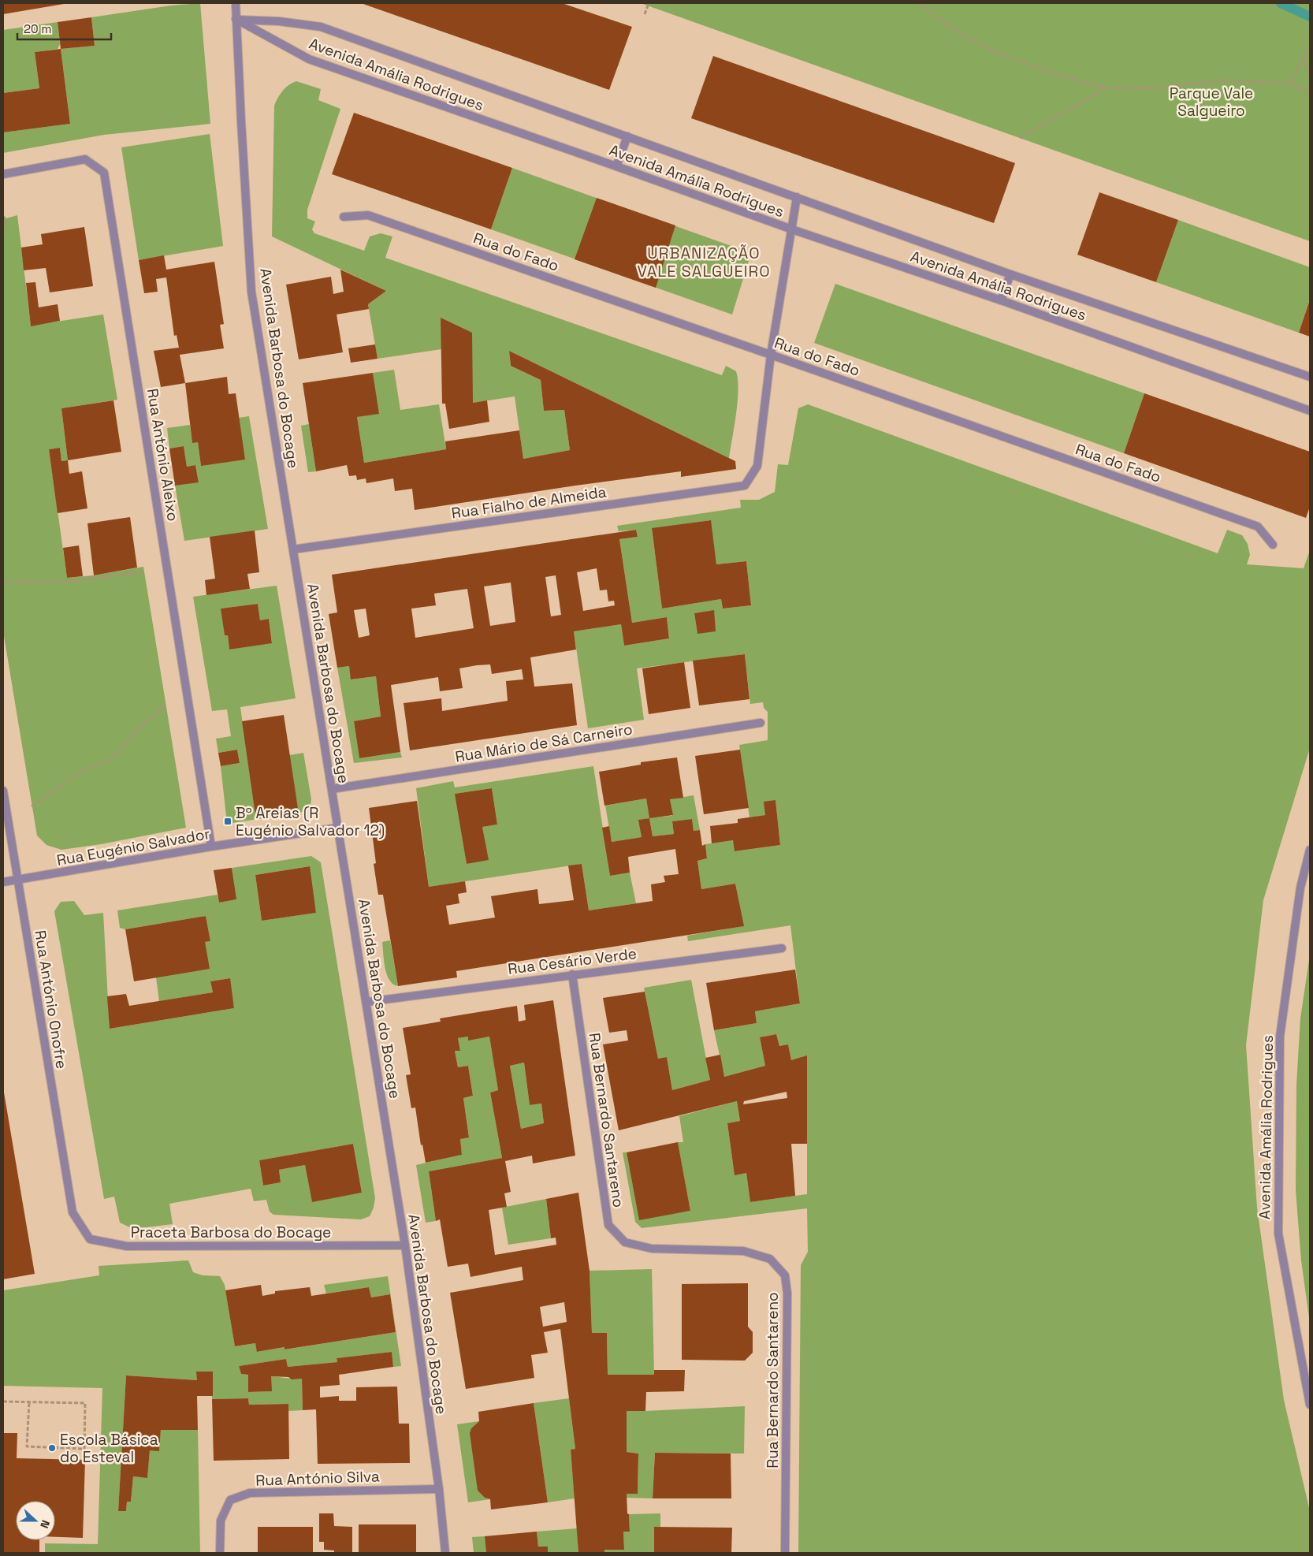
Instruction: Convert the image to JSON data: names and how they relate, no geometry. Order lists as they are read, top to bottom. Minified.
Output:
{"streets":{"street":["Avenida Amália Rodrigues","Rua do Fado","Avenida Barbosa do Bocage","Rua António Aleixo","Rua Fialho de Almeida","Rua Mário de Sá Carneiro","Rua Eugénio Salvador","Rua Cesário Verde","Rua António Onofre","Rua Bernardo Santareno","Praceta Barbosa do Bocage","Rua António Silva"]},"crossings":[["Avenida Amália Rodrigues","Avenida Barbosa do Bocage"],["Rua do Fado","Rua Fialho de Almeida"],["Avenida Barbosa do Bocage","Rua Fialho de Almeida"],["Avenida Barbosa do Bocage","Rua Mário de Sá Carneiro"],["Avenida Barbosa do Bocage","Rua Eugénio Salvador"],["Avenida Barbosa do Bocage","Rua Cesário Verde"],["Avenida Barbosa do Bocage","Praceta Barbosa do Bocage"],["Avenida Barbosa do Bocage","Rua António Silva"],["Rua António Aleixo","Rua Eugénio Salvador"],["Rua Eugénio Salvador","Rua António Onofre"],["Rua Cesário Verde","Rua Bernardo Santareno"],["Rua António Onofre","Praceta Barbosa do Bocage"]],"districts":["URBANIZAÇÃO VALE SALGUEIRO"],"parks":["Parque Vale Salgueiro"],"places":{"transit":["Bº Areias (R Eugénio Salvador 12)"],"other":["Escola Básica do Esteval"]},"scale_bar":"20 m","north":"right"}
